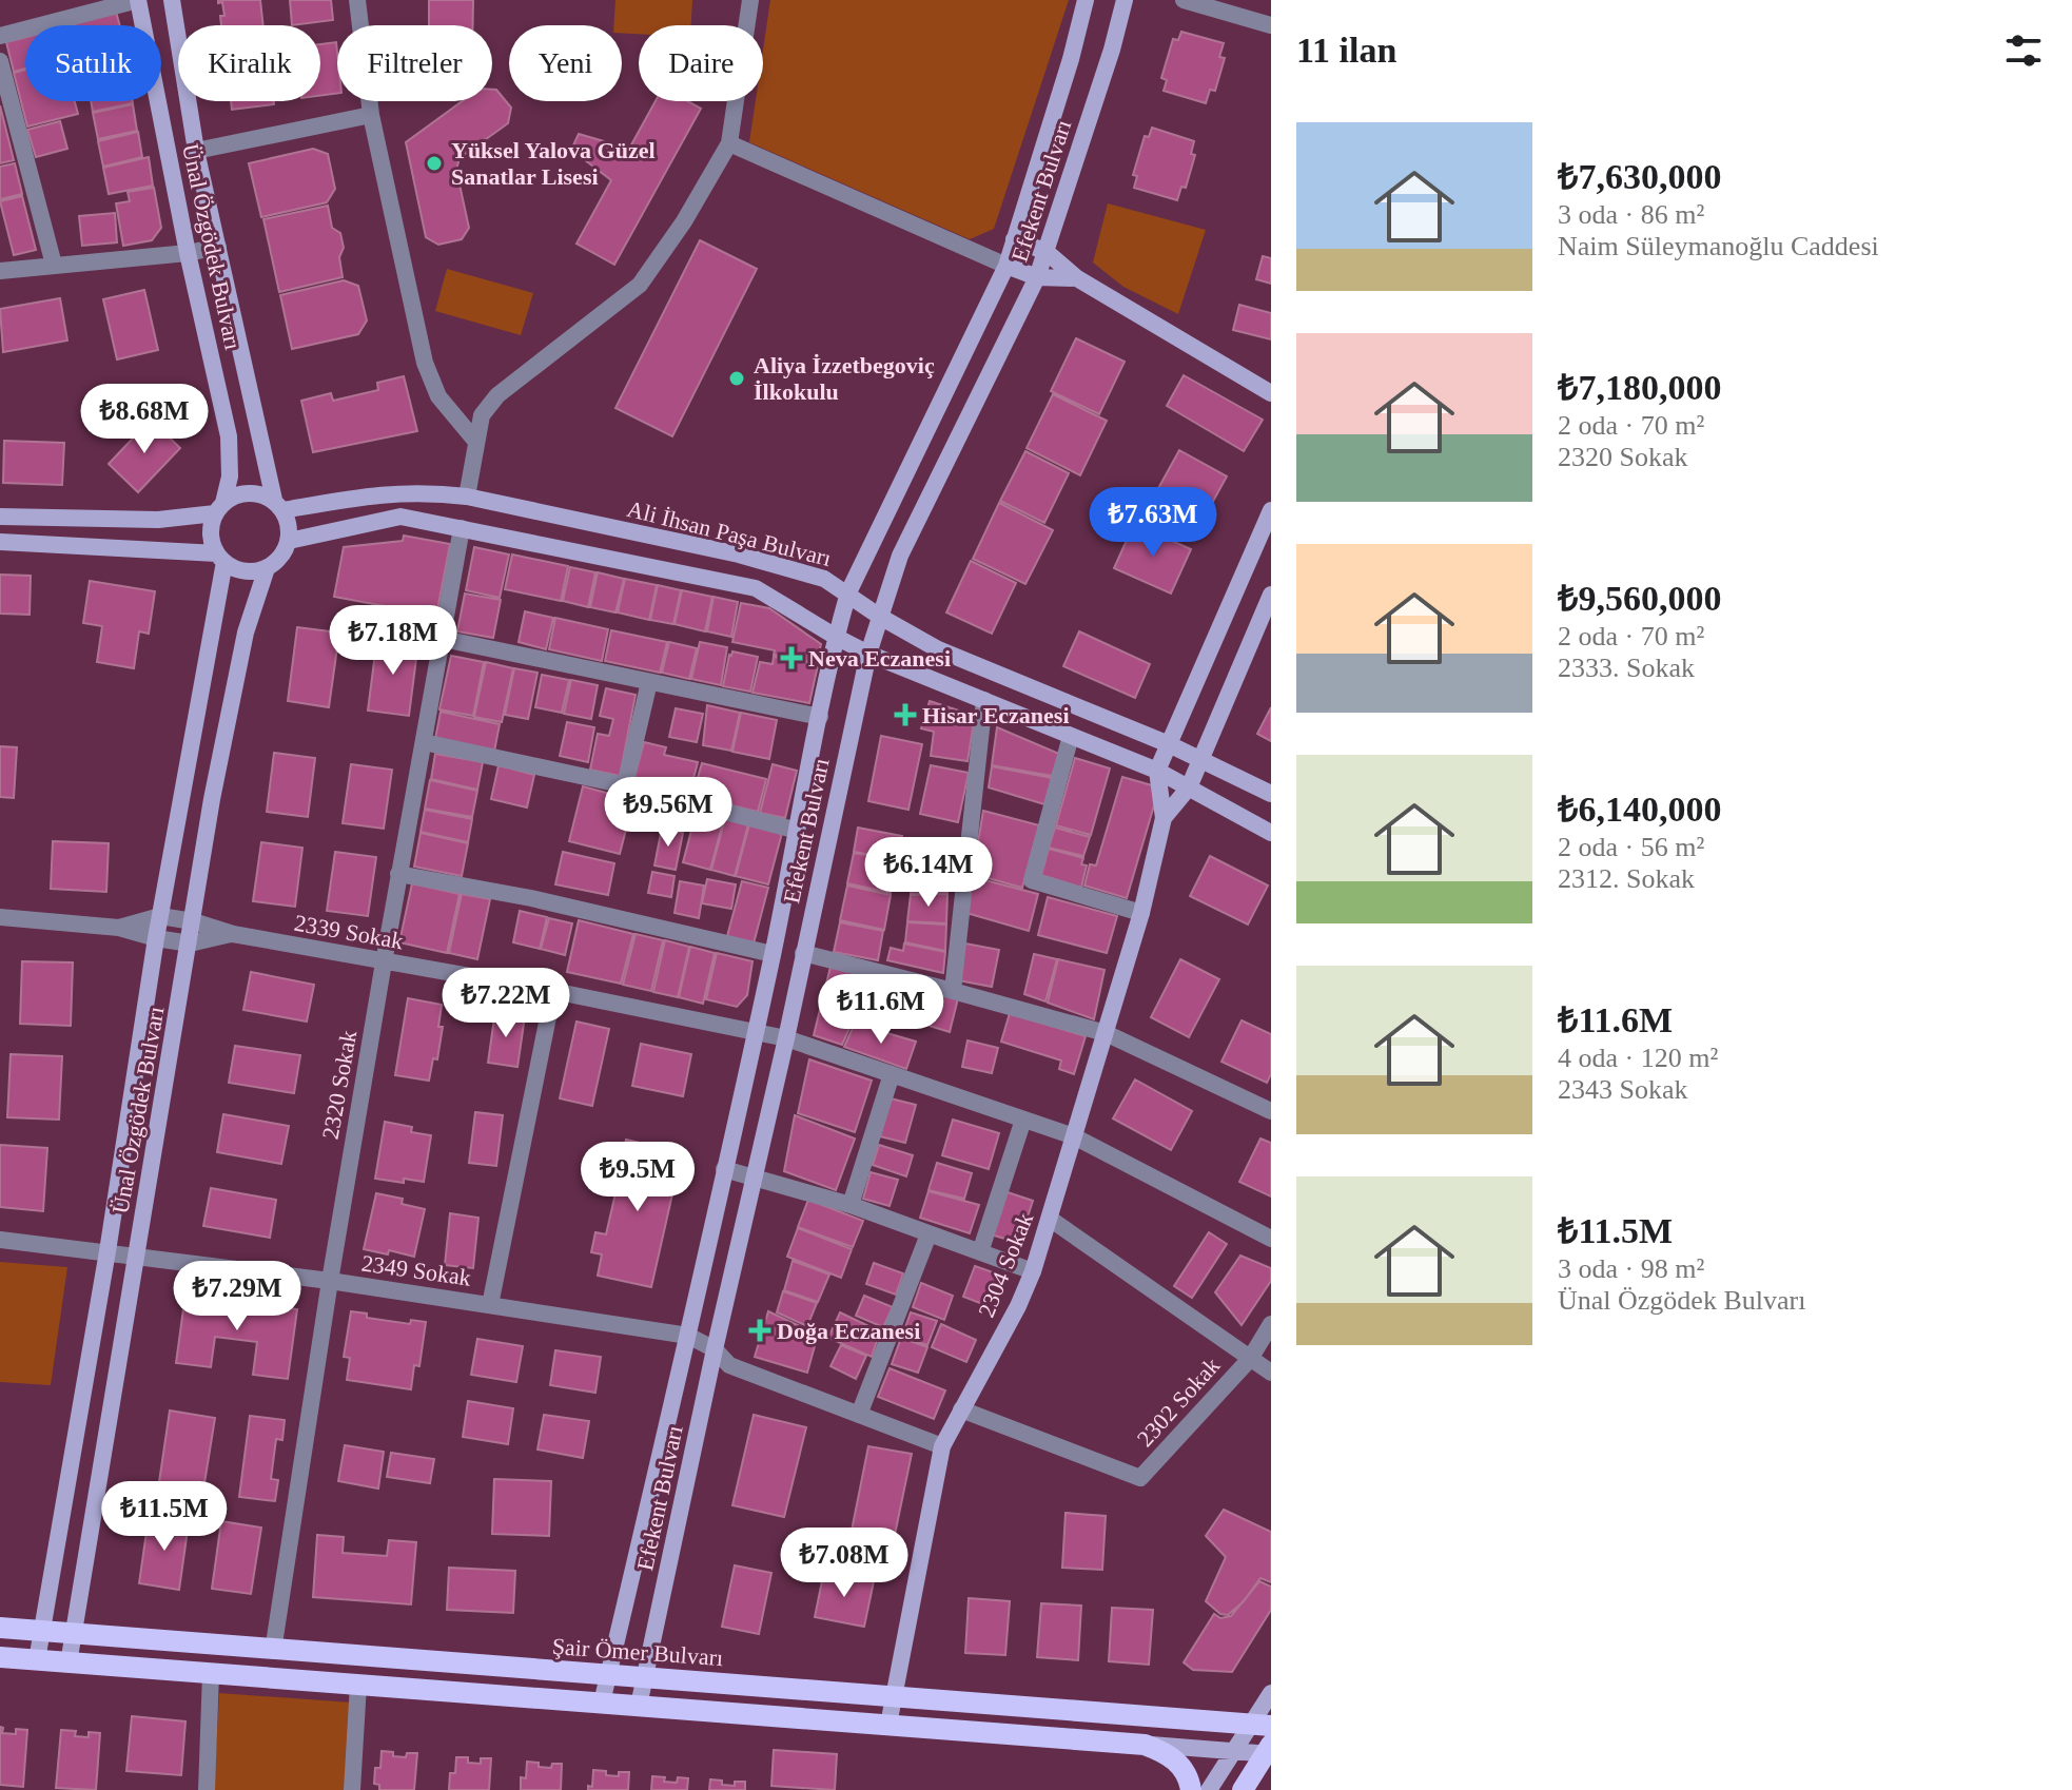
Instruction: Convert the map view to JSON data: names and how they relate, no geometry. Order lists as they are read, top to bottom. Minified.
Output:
{"streets":{"main road":["Efekent Bulvarı","Ünal Özgödek Bulvarı","Ali İhsan Paşa Bulvarı","2304 Sokak","Şair Ömer Bulvarı"],"street":["2339 Sokak","2320 Sokak","2349 Sokak","2302 Sokak"]},"crossings":[["Efekent Bulvarı","Ali İhsan Paşa Bulvarı"],["Efekent Bulvarı","2339 Sokak"],["Efekent Bulvarı","2349 Sokak"],["Efekent Bulvarı","Şair Ömer Bulvarı"],["Ünal Özgödek Bulvarı","Ali İhsan Paşa Bulvarı"],["Ünal Özgödek Bulvarı","2339 Sokak"],["Ünal Özgödek Bulvarı","2349 Sokak"],["Ünal Özgödek Bulvarı","Şair Ömer Bulvarı"],["Ali İhsan Paşa Bulvarı","2320 Sokak"],["2339 Sokak","2320 Sokak"],["2339 Sokak","2304 Sokak"],["2320 Sokak","2349 Sokak"],["2320 Sokak","Şair Ömer Bulvarı"],["2304 Sokak","2349 Sokak"],["2304 Sokak","2302 Sokak"],["2304 Sokak","Şair Ömer Bulvarı"]],"places":{"other":["Yüksel Yalova Güzel Sanatlar Lisesi","Aliya İzzetbegoviç İlkokulu"],"health":["Neva Eczanesi","Hisar Eczanesi","Doğa Eczanesi"]},"page":{"heading":"11 ilan","chip":["Satılık","Kiralık","Filtreler","Yeni","Daire"],"list":[{"name":"₺7,630,000","note":"3 oda · 86 m² · Naim Süleymanoğlu Caddesi"},{"name":"₺7,180,000","note":"2 oda · 70 m² · 2320 Sokak"},{"name":"₺9,560,000","note":"2 oda · 70 m² · 2333. Sokak"},{"name":"₺6,140,000","note":"2 oda · 56 m² · 2312. Sokak"},{"name":"₺11.6M","note":"4 oda · 120 m² · 2343 Sokak"},{"name":"₺11.5M","note":"3 oda · 98 m² · Ünal Özgödek Bulvarı"}],"price":["₺8.68M","₺7.63M","₺7.18M","₺9.56M","₺6.14M","₺7.22M","₺11.6M","₺9.5M","₺7.29M","₺11.5M","₺7.08M"]}}
